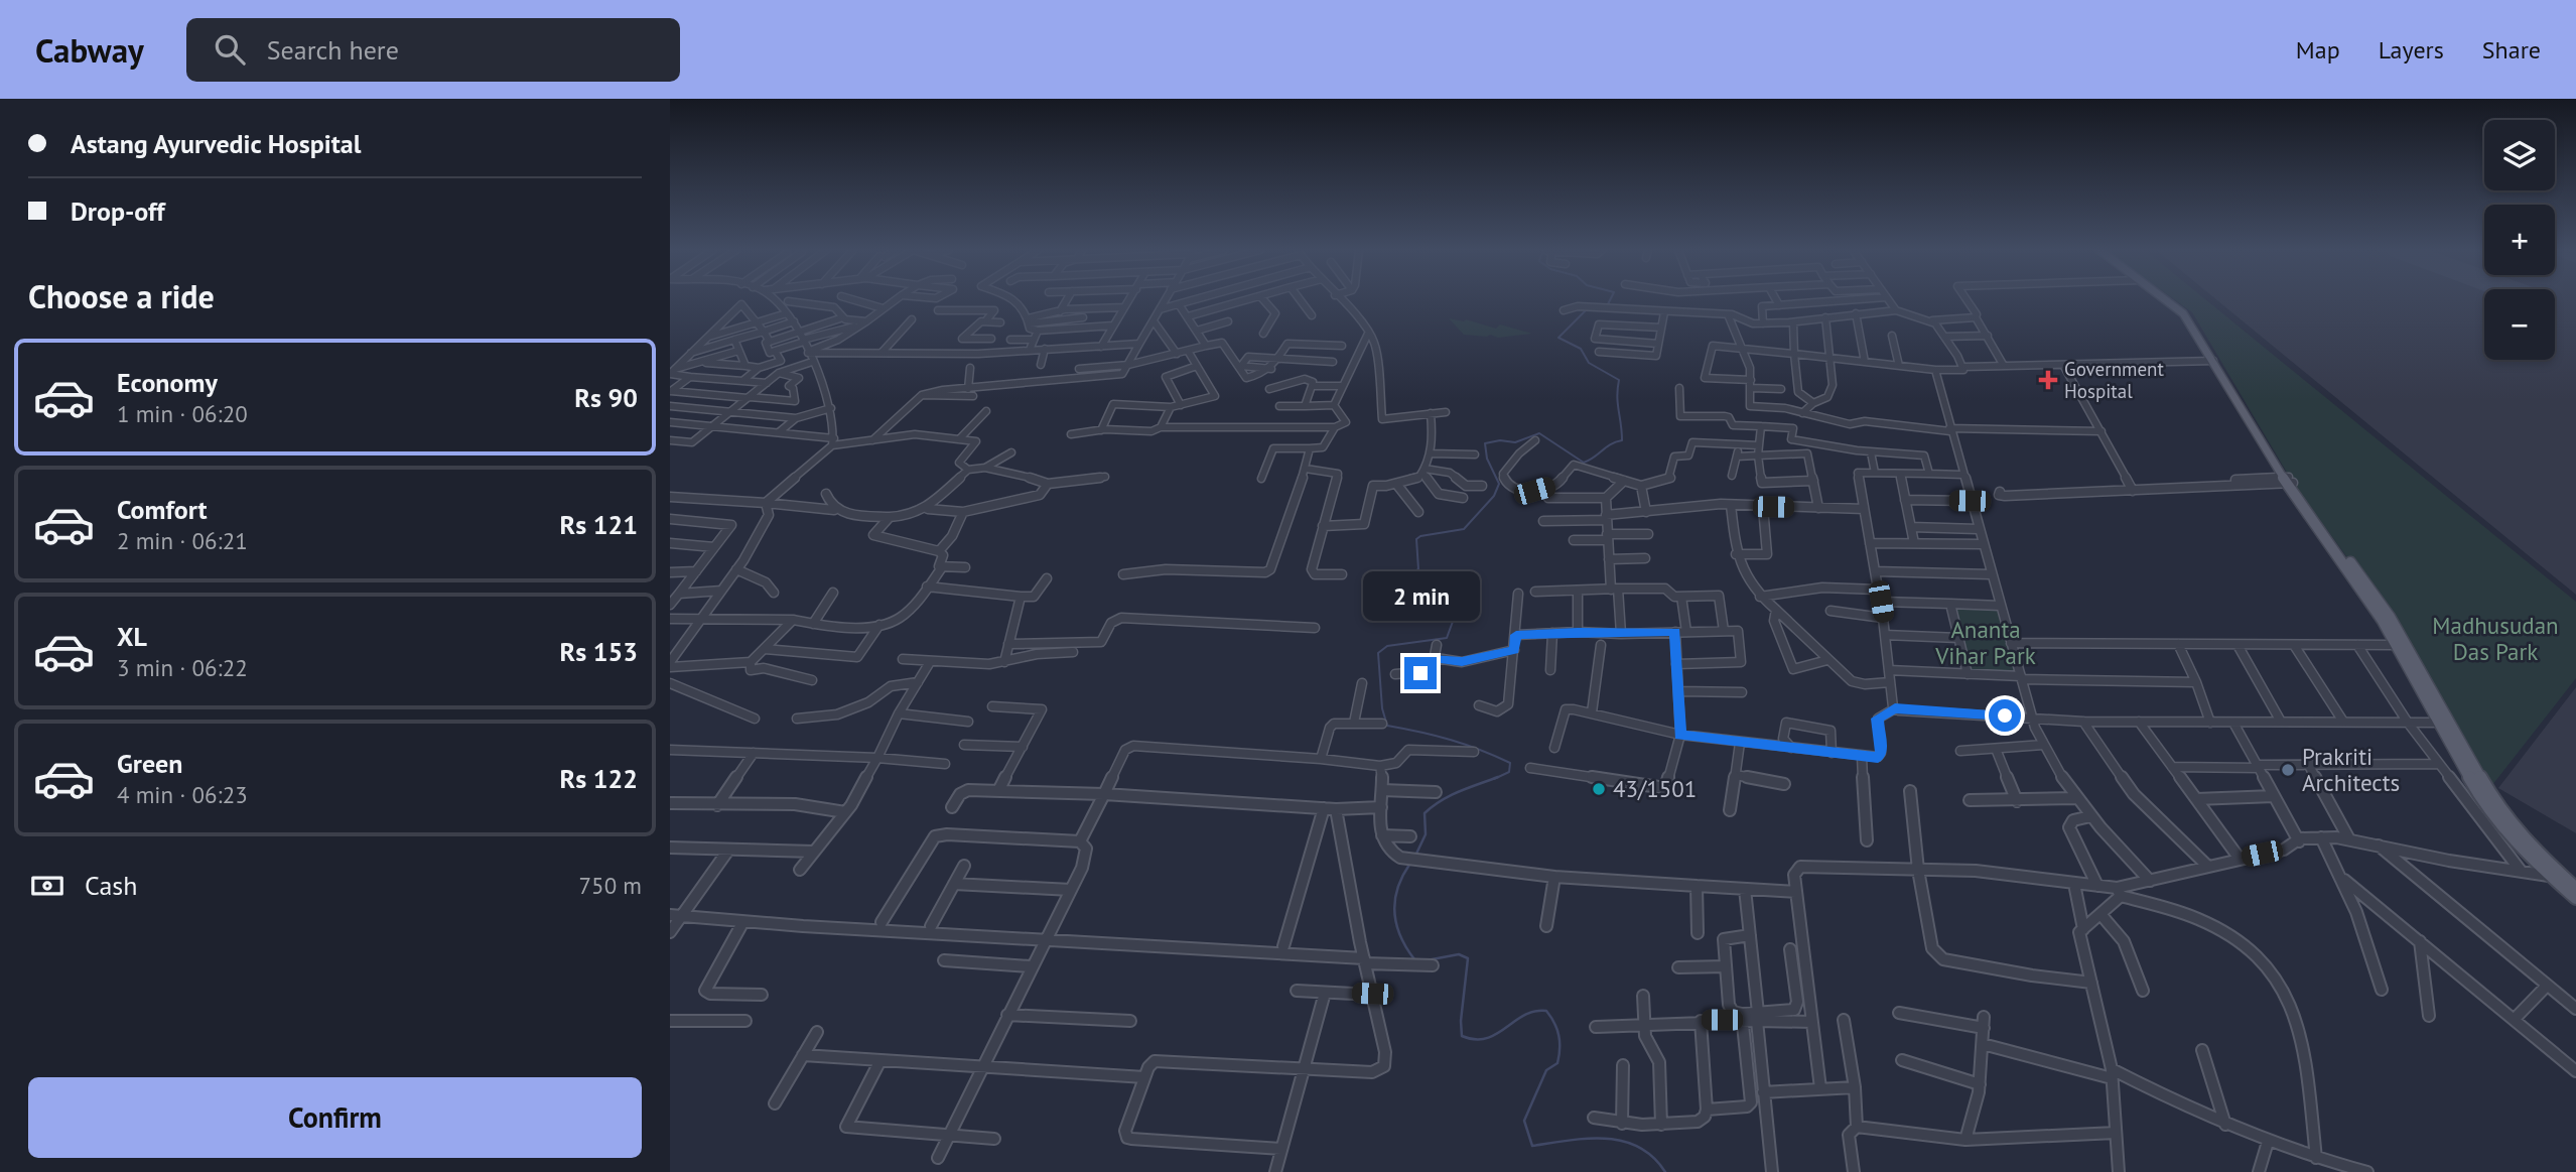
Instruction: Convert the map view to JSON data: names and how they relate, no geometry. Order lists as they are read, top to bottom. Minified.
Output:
{"parks":["Madhusudan Das Park","Ananta Vihar Park"],"places":{"health":["Government Hospital"],"other":["Prakriti Architects","43/1501"]},"page":{"header":"Cabway","search":"Search here","nav":["Map","Layers","Share"],"banner":["Astang Ayurvedic Hospital","Drop-off"],"map_buttons":["+","−"],"heading":"Choose a ride","list":[{"name":"Economy","note":"1 min · 06:20","value":"Rs 90"},{"name":"Comfort","note":"2 min · 06:21","value":"Rs 121"},{"name":"XL","note":"3 min · 06:22","value":"Rs 153"},{"name":"Green","note":"4 min · 06:23","value":"Rs 122"}],"bubble":"2 min","pay":["Cash","750 m"],"buttons":"Confirm"}}
